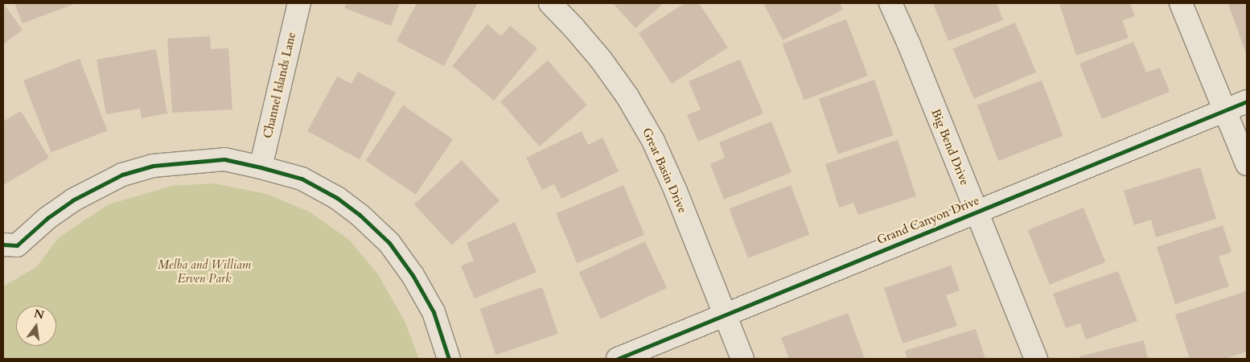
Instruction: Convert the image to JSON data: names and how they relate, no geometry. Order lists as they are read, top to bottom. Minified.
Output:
{"streets":{"street":["Channel Islands Lane","Big Bend Drive","Great Basin Drive","Grand Canyon Drive"]},"crossings":[["Big Bend Drive","Grand Canyon Drive"],["Great Basin Drive","Grand Canyon Drive"]],"parks":["Melba and William Erven Park"],"north":"top"}
